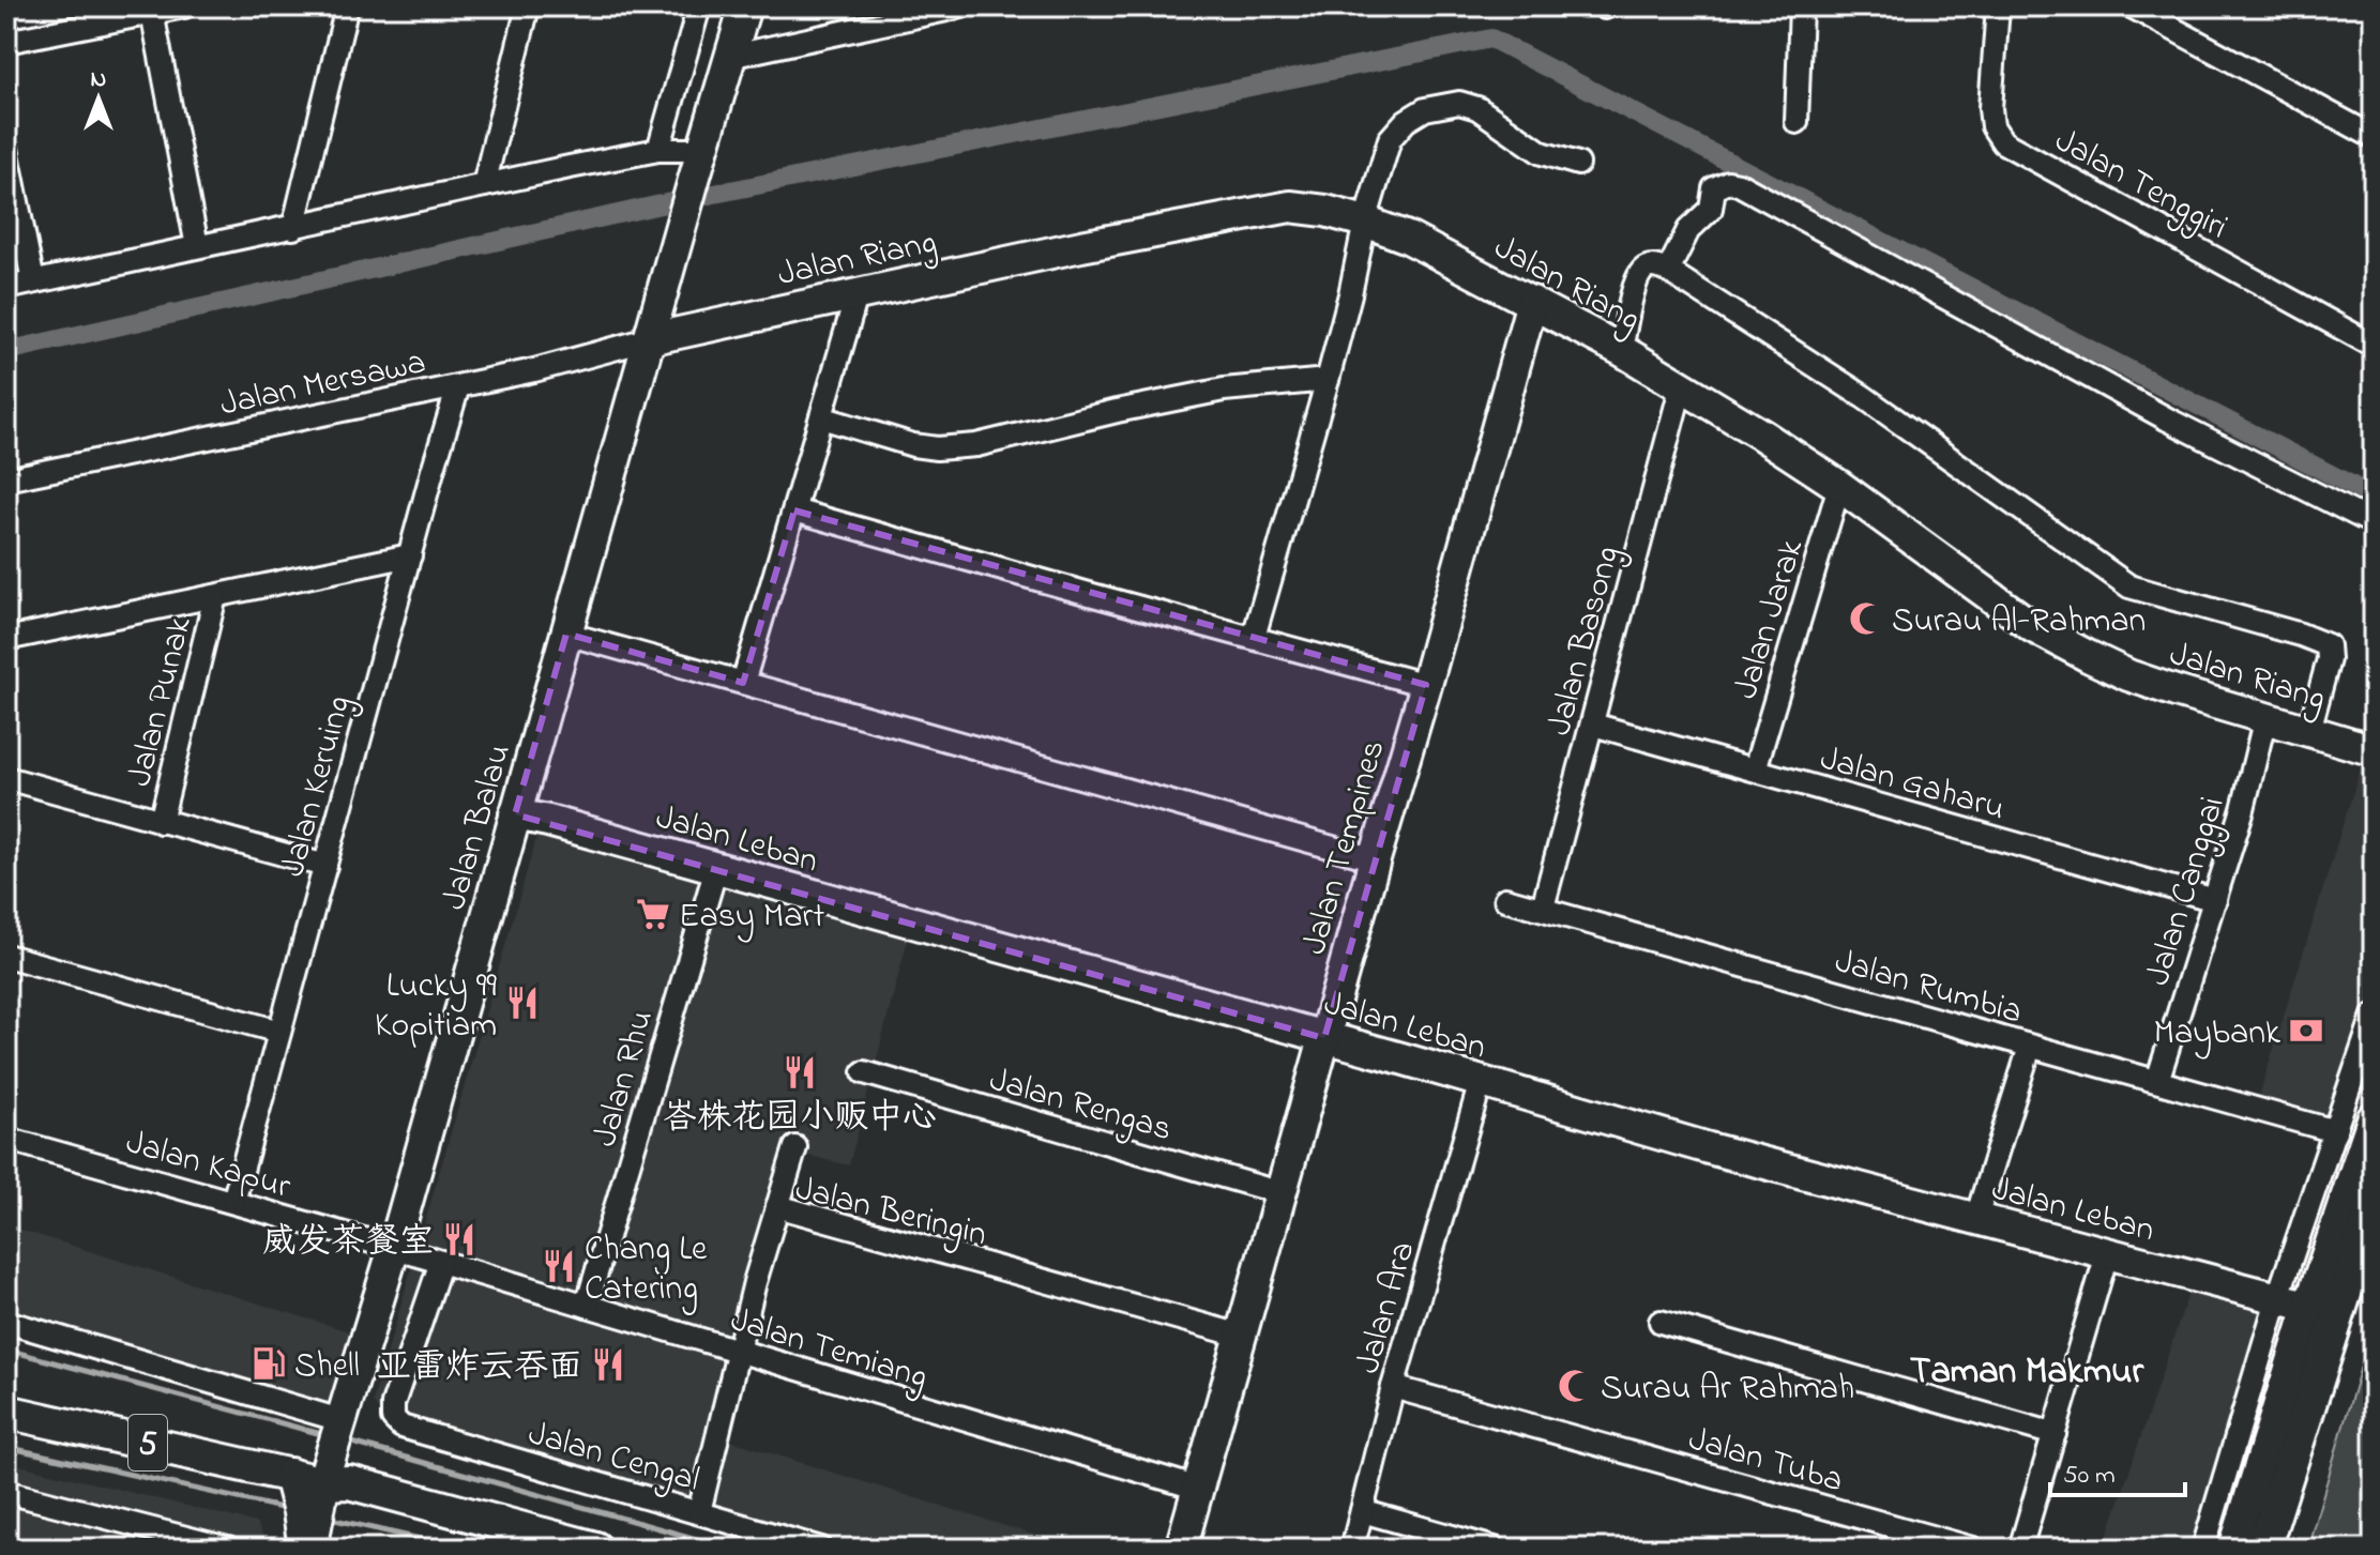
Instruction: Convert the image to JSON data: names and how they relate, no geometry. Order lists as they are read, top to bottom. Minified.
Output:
{"streets":{"main road":["5"],"street":["Jalan Tenggiri","Jalan Riang","Jalan Mersawa","Jalan Jarak","Jalan Basong","Jalan Punak","Jalan Gaharu","Jalan Keruing","Jalan Balau","Jalan Leban","Jalan Tempines","Jalan Canggai","Jalan Rumbia","Jalan Rhu","Jalan Rengas","Jalan Kapur","Jalan Beringin","Jalan Ara","Jalan Temiang","Jalan Cengal","Jalan Tuba"]},"crossings":[["Jalan Riang","Jalan Mersawa"],["Jalan Riang","Jalan Jarak"],["Jalan Riang","Jalan Basong"],["Jalan Riang","Jalan Balau"],["Jalan Riang","Jalan Tempines"],["Jalan Riang","Jalan Canggai"],["Jalan Mersawa","Jalan Keruing"],["Jalan Mersawa","Jalan Balau"],["Jalan Jarak","Jalan Gaharu"],["Jalan Basong","Jalan Gaharu"],["Jalan Basong","Jalan Rumbia"],["Jalan Gaharu","Jalan Canggai"],["Jalan Keruing","Jalan Kapur"],["Jalan Balau","Jalan Leban"],["Jalan Balau","Jalan Kapur"],["Jalan Balau","Jalan Temiang"],["Jalan Balau","5"],["Jalan Leban","Jalan Tempines"],["Jalan Leban","Jalan Rhu"],["Jalan Leban","Jalan Ara"],["Jalan Tempines","Jalan Rengas"],["Jalan Tempines","Jalan Beringin"],["Jalan Tempines","Jalan Temiang"],["Jalan Canggai","Jalan Rumbia"],["Jalan Rhu","Jalan Temiang"],["Jalan Kapur","Jalan Temiang"],["Jalan Beringin","Jalan Temiang"],["Jalan Beringin","Jalan Cengal"],["Jalan Ara","Jalan Tuba"],["Jalan Temiang","Jalan Cengal"]],"districts":["Taman Makmur"],"places":{"mosque":["Surau Al-Rahman","Surau Ar Rahmah"],"supermarket":["Easy Mart"],"restaurant":["Lucky 99 Kopitiam","峇株花园小贩中心","威发茶餐室","Chang Le Catering","亚雷炸云吞面"],"bank":["Maybank"],"fuel station":["Shell"]},"scale_bar":"50 m","north":"top"}
